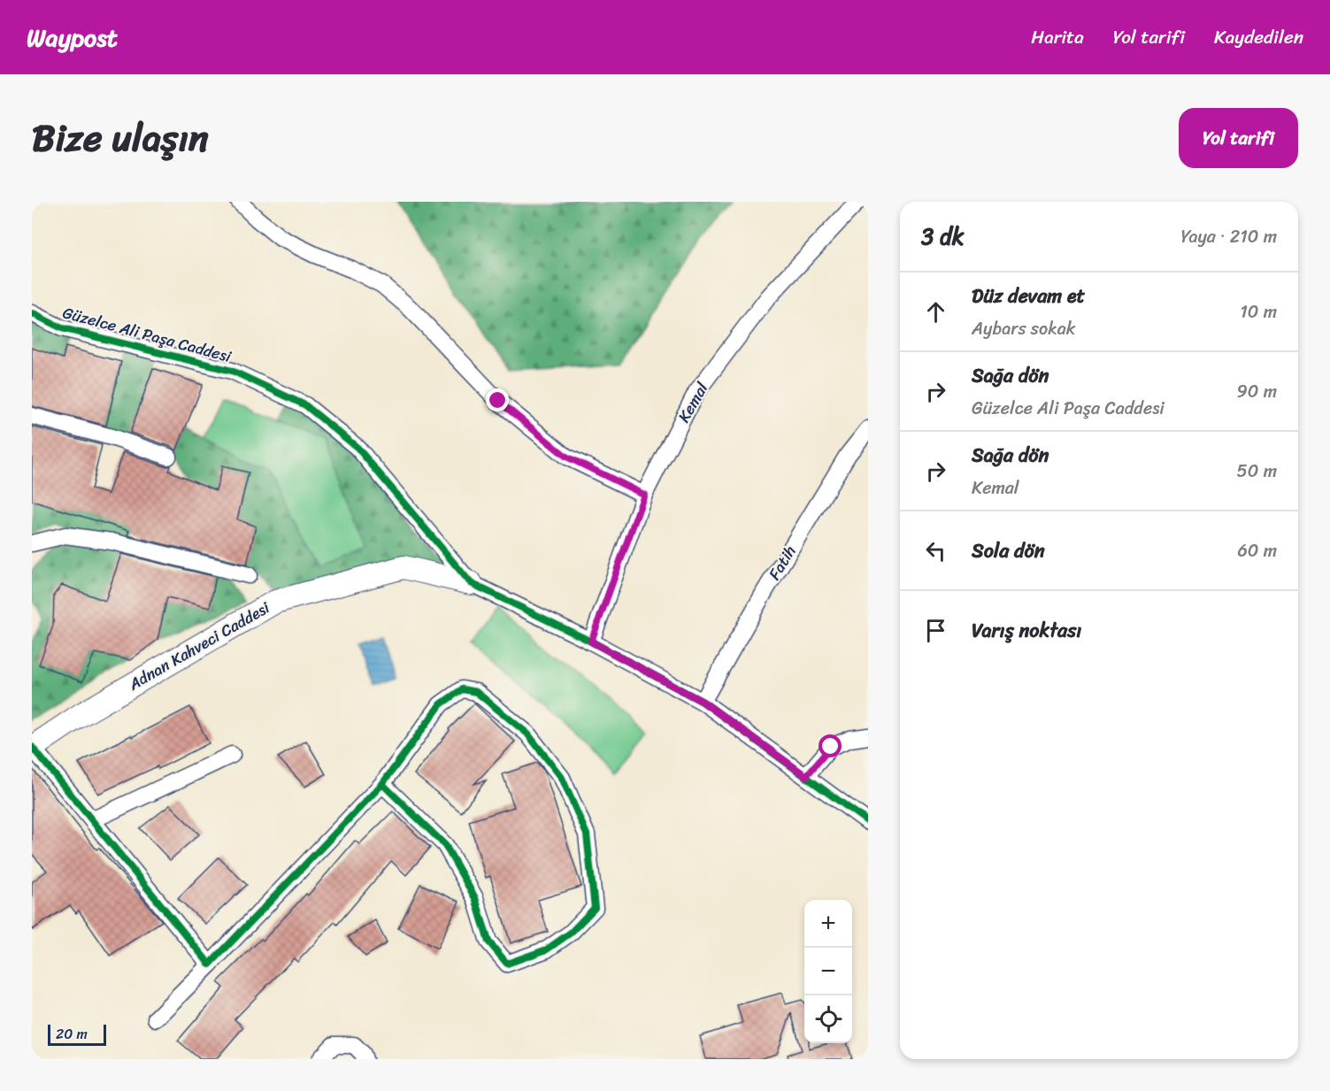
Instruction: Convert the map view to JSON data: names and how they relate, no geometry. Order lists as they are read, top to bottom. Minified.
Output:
{"streets":{"main road":["Adnan Kahveci Caddesi"],"street":["Güzelce Ali Paşa Caddesi","Kemal","Fatih"]},"crossings":[["Güzelce Ali Paşa Caddesi","Kemal"],["Güzelce Ali Paşa Caddesi","Fatih"],["Güzelce Ali Paşa Caddesi","Adnan Kahveci Caddesi"]],"scale_bar":"20 m","page":{"header":"Waypost","nav":["Harita","Yol tarifi","Kaydedilen"],"title":"Bize ulaşın","buttons":"Yol tarifi","heading":["3 dk","Yaya · 210 m"],"list":[["Düz devam et","Aybars sokak","10 m"],["Sağa dön","Güzelce Ali Paşa Caddesi","90 m"],["Sağa dön","Kemal","50 m"],["Sola dön","60 m"],"Varış noktası"],"map_buttons":["+","−"],"scale":"20 m"}}
